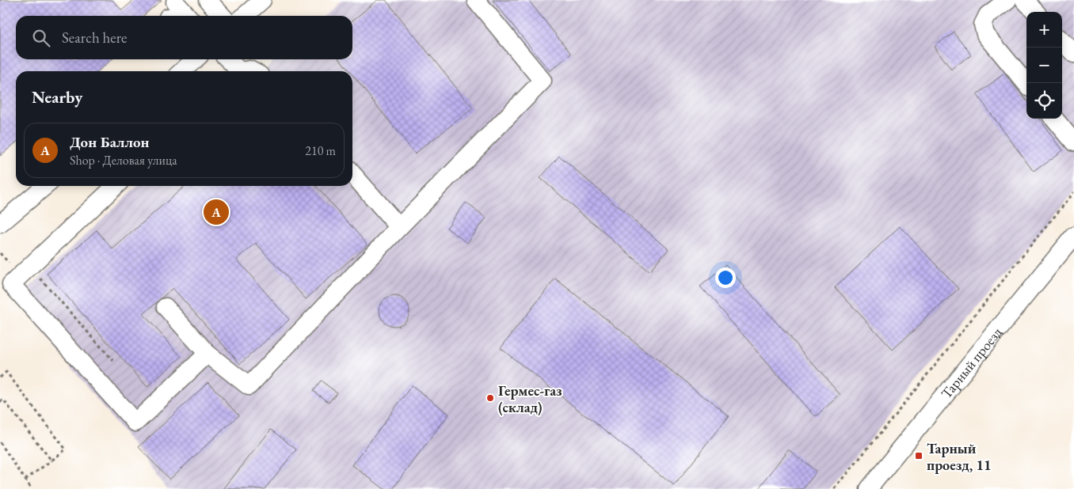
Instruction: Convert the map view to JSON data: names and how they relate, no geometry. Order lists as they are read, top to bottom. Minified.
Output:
{"streets":{"street":["Тарный проезд"]},"places":{"other":["Гермес-газ (склад)"],"transit":["Тарный проезд, 11"]},"page":{"map_buttons":["+","−"],"search":"Search here","heading":"Nearby","list":[{"mark":"A","name":"Дон Баллон","note":"Shop · Деловая улица","value":"210 m"}],"pins":"A"}}
